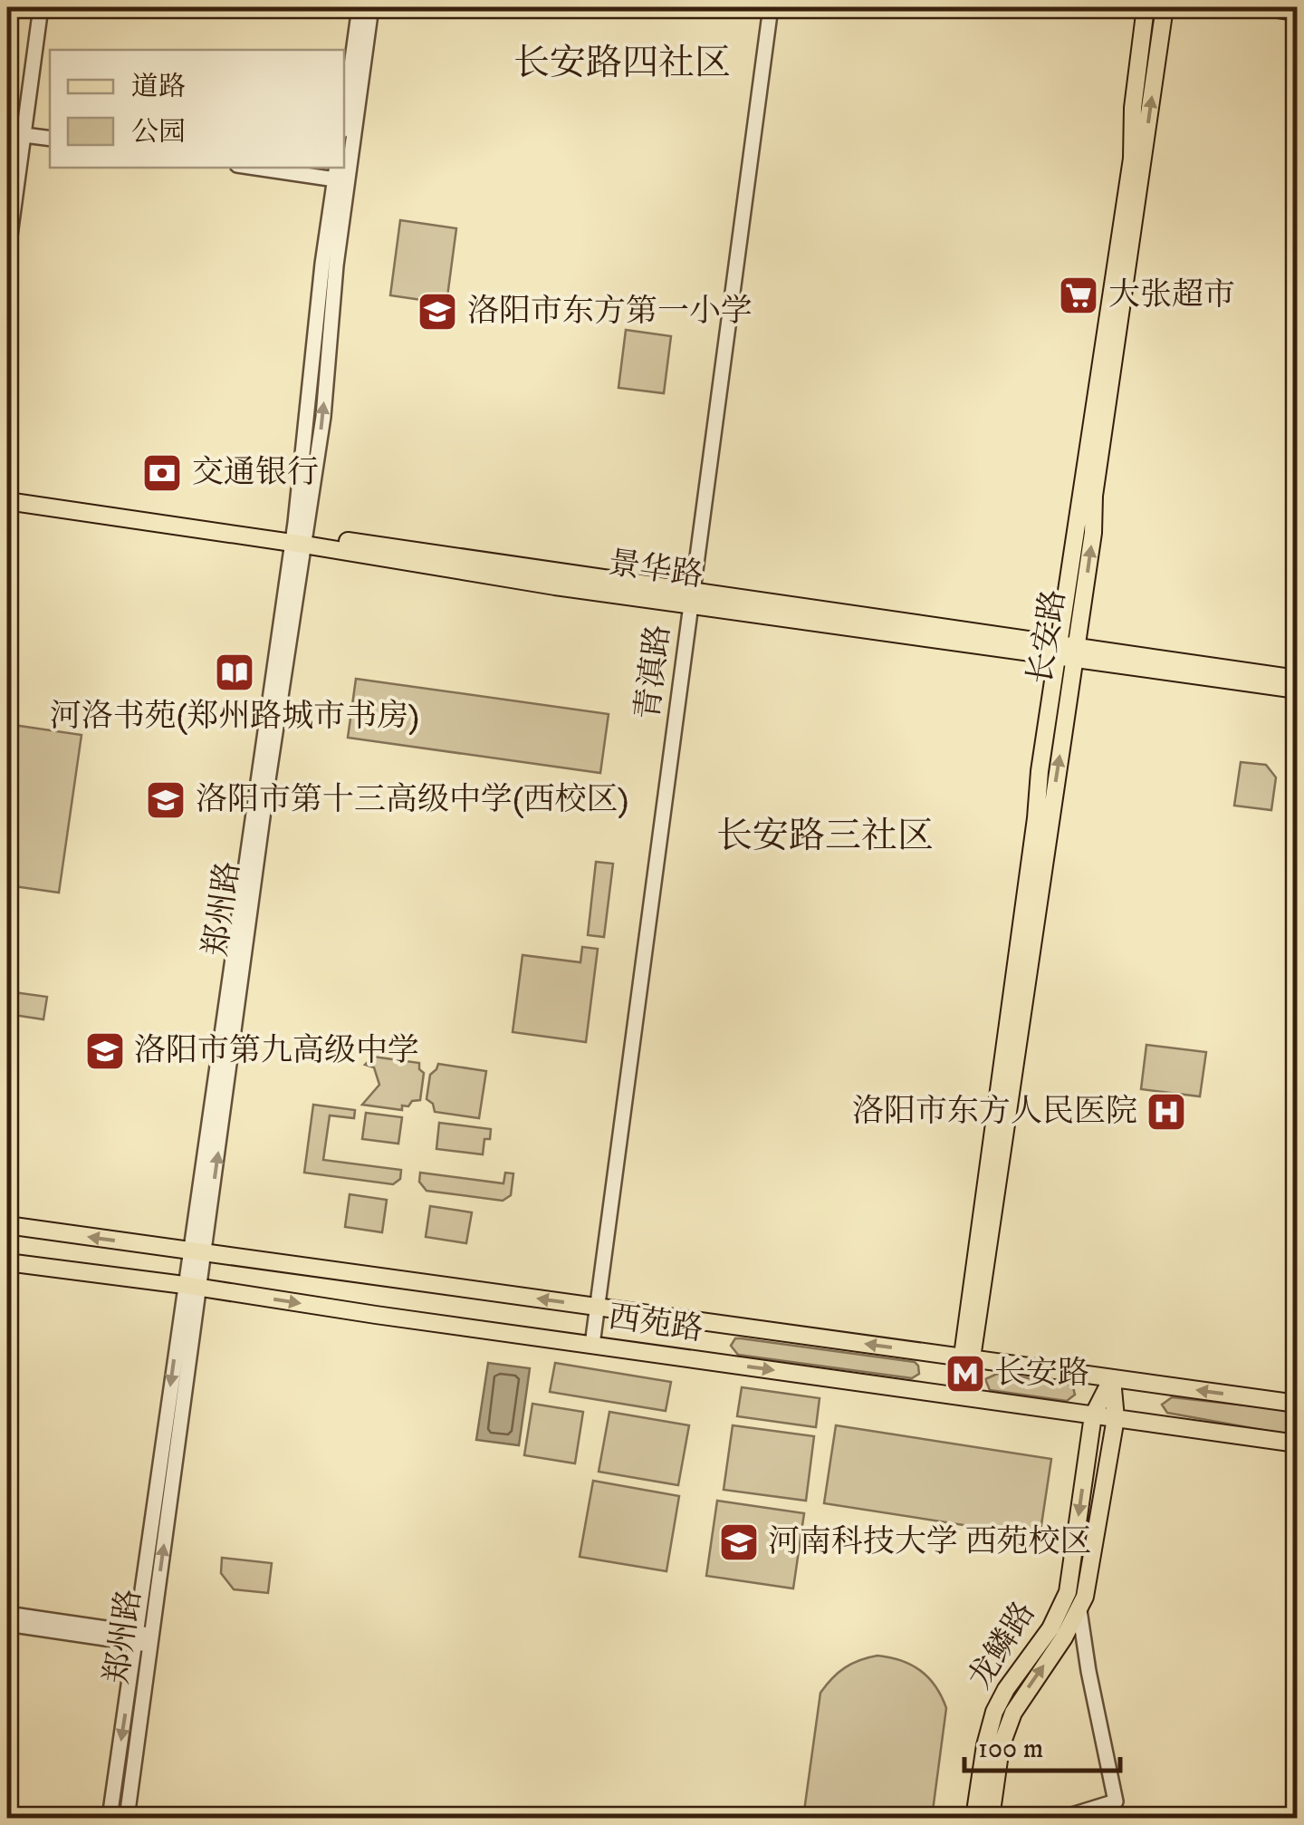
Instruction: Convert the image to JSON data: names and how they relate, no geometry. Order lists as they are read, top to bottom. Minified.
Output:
{"streets":{"main road":["景华路","长安路","西苑路","龙鳞路"],"street":["青滇路","郑州路"]},"crossings":[["景华路","长安路"],["景华路","青滇路"],["景华路","郑州路"],["长安路","西苑路"],["青滇路","西苑路"],["郑州路","西苑路"],["西苑路","龙鳞路"]],"districts":["长安路四社区","长安路三社区"],"places":{"supermarket":["大张超市"],"school or university":["洛阳市东方第一小学","洛阳市第十三高级中学(西校区)","洛阳市第九高级中学","河南科技大学 西苑校区"],"bank":["交通银行"],"library":["河洛书苑(郑州路城市书房)"],"hospital":["洛阳市东方人民医院"],"metro station":["长安路"]},"legend":["道路","公园"],"scale_bar":"100 m"}
